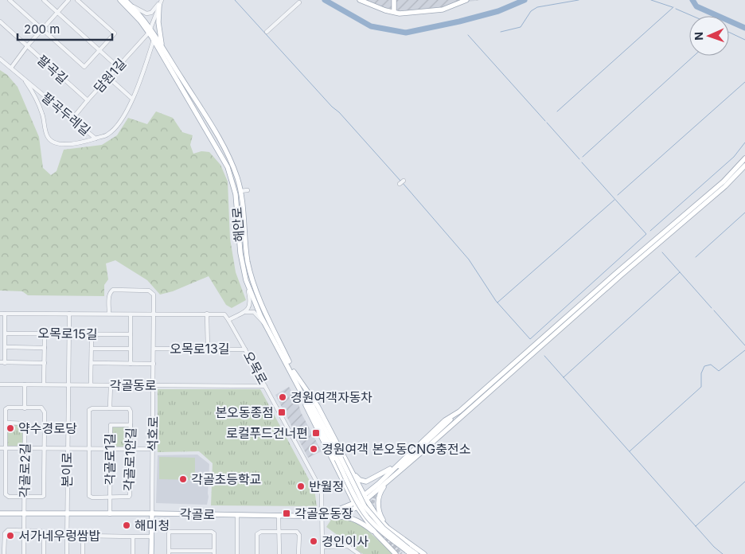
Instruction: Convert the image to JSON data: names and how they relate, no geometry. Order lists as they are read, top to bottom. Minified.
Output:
{"streets":{"main road":["해안로","석호로","각골로"],"street":["팔곡길","담원1길","팔곡두레길","오목로15길","오목로13길","오목로","각골동로","각골로1길","각골로1안길","본이로","각골로2길"]},"crossings":[["팔곡길","담원1길"],["담원1길","팔곡두레길"],["담원1길","해안로"],["팔곡두레길","해안로"],["오목로15길","본이로"],["오목로13길","오목로"],["오목로13길","석호로"],["오목로","각골동로"],["오목로","각골로"],["각골동로","석호로"],["각골동로","본이로"],["석호로","각골로"],["각골로1길","각골로1안길"],["각골로1길","각골로"],["본이로","각골로"],["각골로2길","각골로"]],"places":{"other":["경원여객자동차","약수경로당","경원여객 본오동CNG충전소","각골초등학교","반월정","해미청","서가네우렁쌈밥","경인이사"],"transit":["본오동종점","로컬푸드건너편","각골운동장"]},"scale_bar":"200 m","north":"left"}
